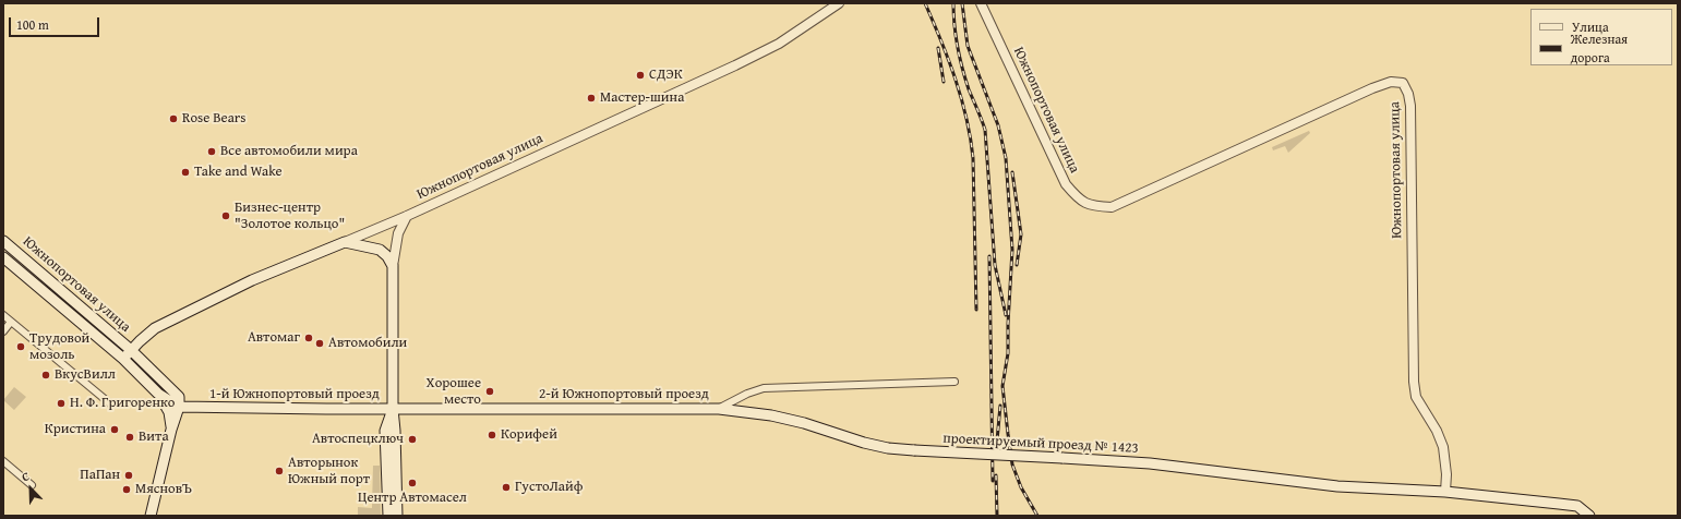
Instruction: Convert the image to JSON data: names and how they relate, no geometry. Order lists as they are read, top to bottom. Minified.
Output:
{"streets":{"main road":["Южнопортовая улица","1-й Южнопортовый проезд","2-й Южнопортовый проезд","проектируемый проезд № 1423"]},"crossings":[["Южнопортовая улица","1-й Южнопортовый проезд"],["Южнопортовая улица","проектируемый проезд № 1423"],["1-й Южнопортовый проезд","2-й Южнопортовый проезд"],["2-й Южнопортовый проезд","проектируемый проезд № 1423"]],"places":["СДЭК","Мастер-шина","Rose Bears","Все автомобили мира","Take and Wake","Бизнес-центр \"Золотое кольцо\"","Автомаг","Автомобили","Трудовой мозоль","ВкусВилл","Хорошее место","Н. Ф. Григоренко","Кристина","Корифей","Вита","Автоспецключ","Авторынок Южный порт","ПаПан","Центр Автомасел","ГустоЛайф","МясновЪ"],"legend":["Улица","Железная дорога"],"scale_bar":"100 m","north":"top left"}
